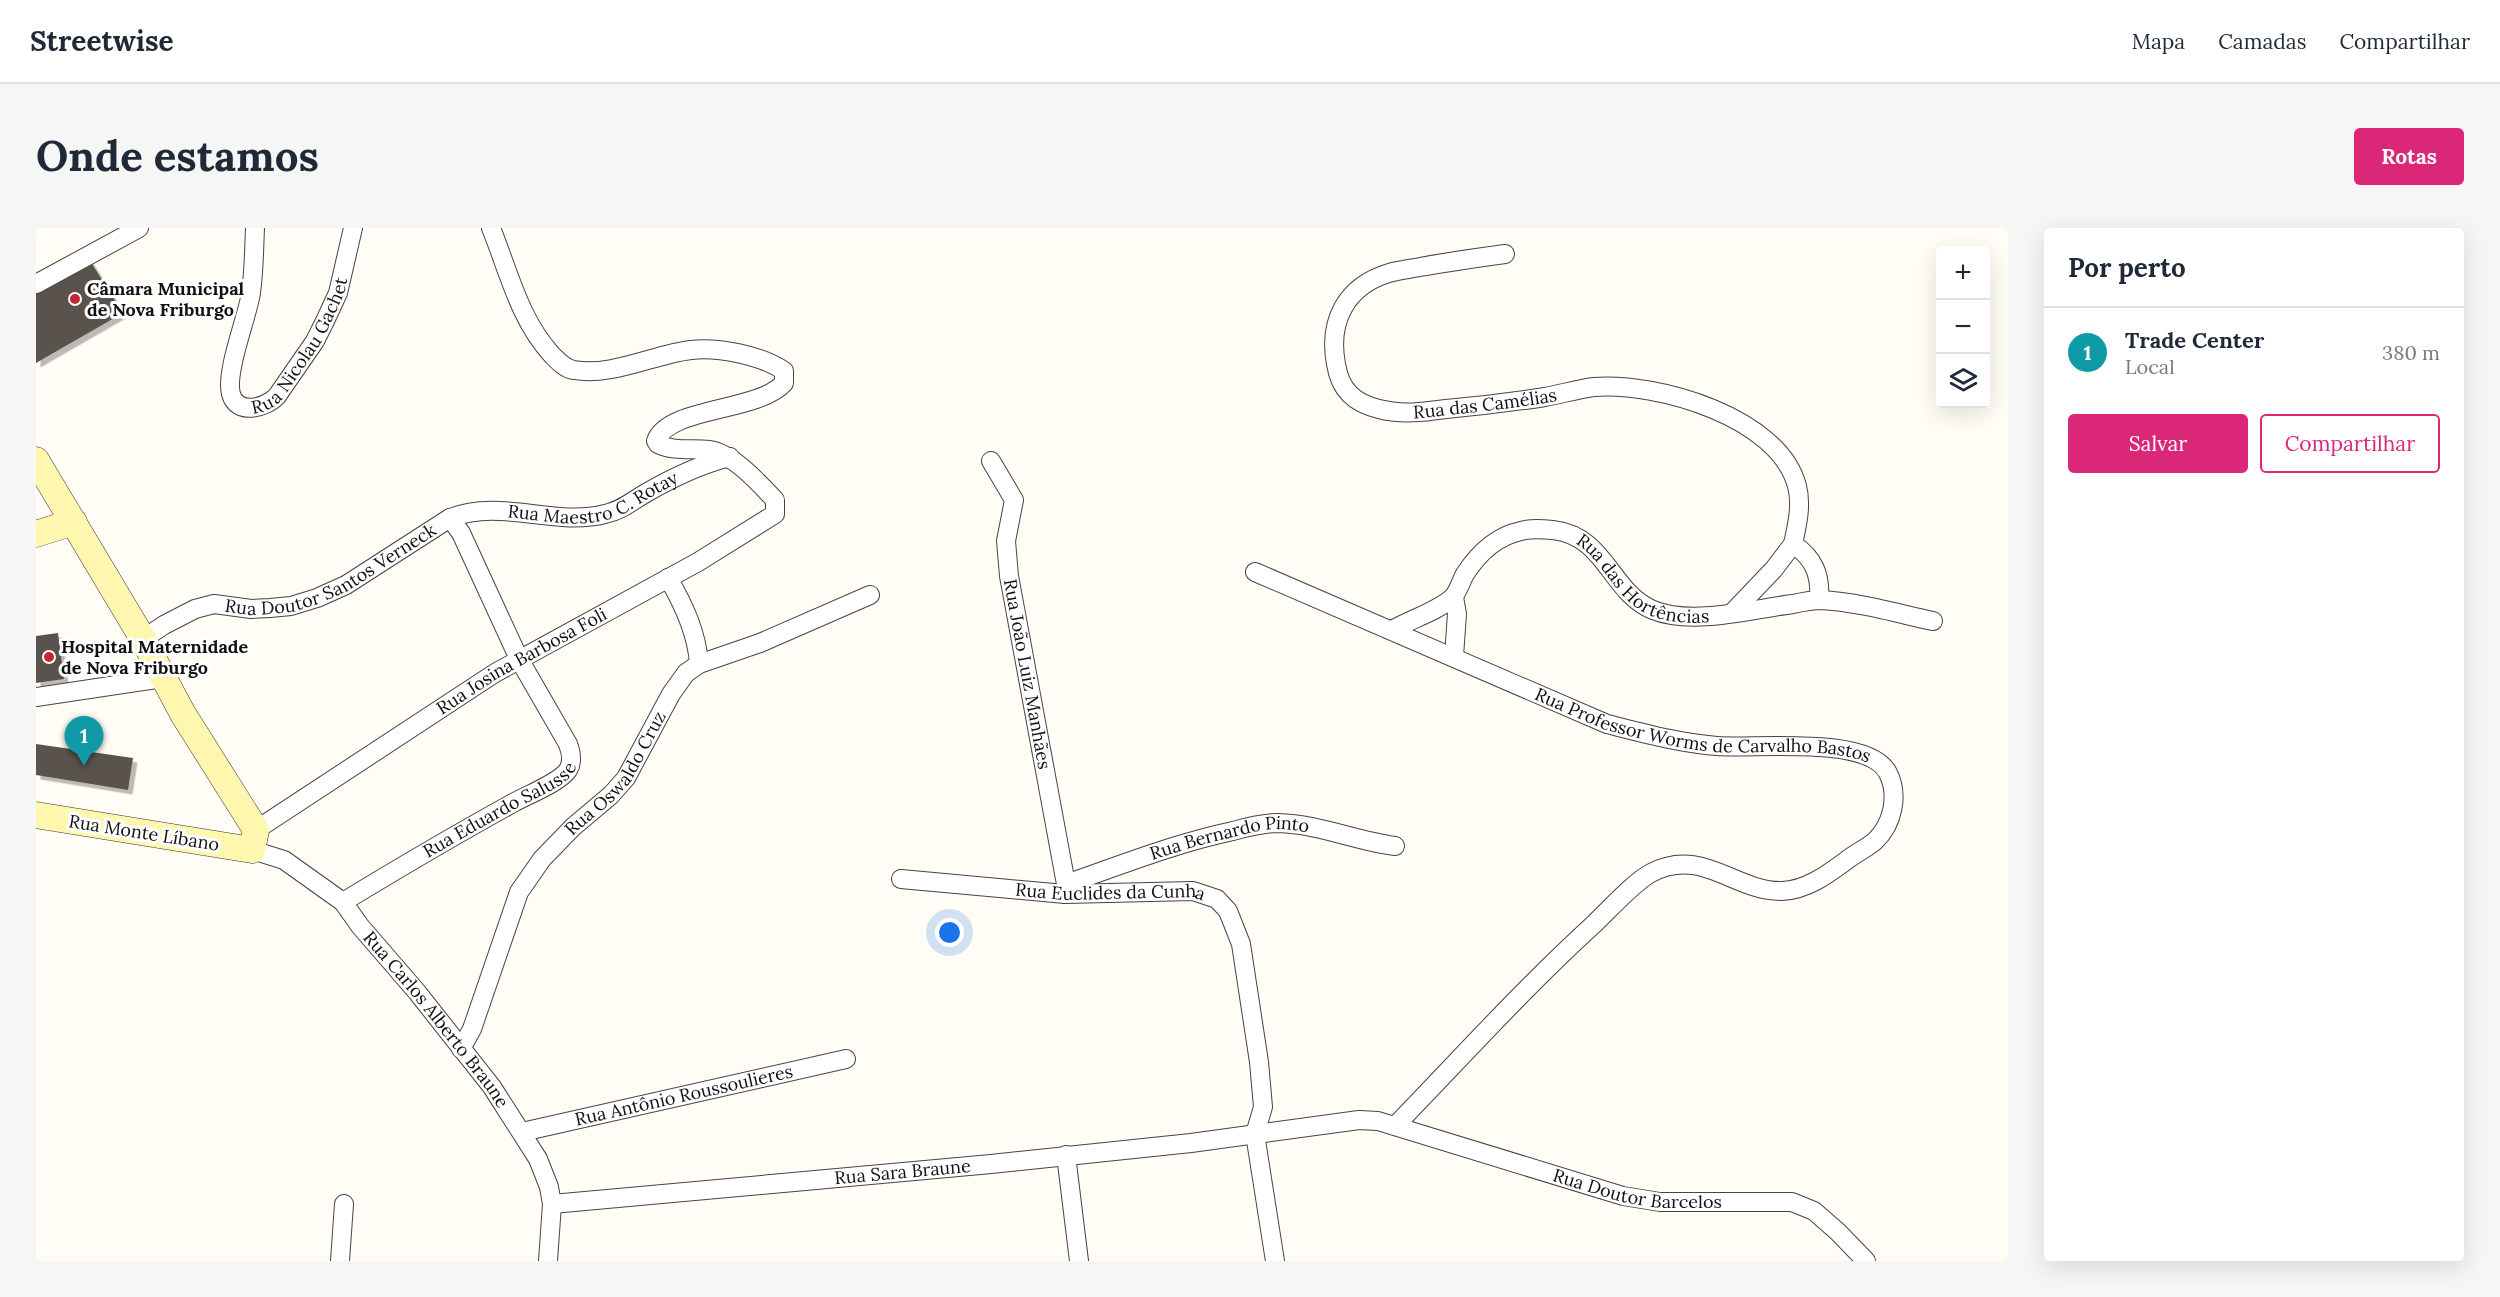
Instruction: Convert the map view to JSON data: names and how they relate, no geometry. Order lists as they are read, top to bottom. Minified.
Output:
{"streets":{"street":["Rua Nicolau Gachet","Rua das Camélias","Rua Maestro C. Rotay","Rua Doutor Santos Verneck","Rua das Hortências","Rua Josina Barbosa Foli","Rua João Luiz Manhães","Rua Professor Worms de Carvalho Bastos","Rua Oswaldo Cruz","Rua Eduardo Salusse","Rua Monte Líbano","Rua Bernardo Pinto","Rua Euclides da Cunha","Rua Carlos Alberto Braune","Rua Antônio Roussoulieres","Rua Sara Braune","Rua Doutor Barcelos"]},"crossings":[["Rua das Camélias","Rua das Hortências"],["Rua Maestro C. Rotay","Rua Doutor Santos Verneck"],["Rua Maestro C. Rotay","Rua Josina Barbosa Foli"],["Rua Maestro C. Rotay","Rua Eduardo Salusse"],["Rua Doutor Santos Verneck","Rua Eduardo Salusse"],["Rua Josina Barbosa Foli","Rua Eduardo Salusse"],["Rua Josina Barbosa Foli","Rua Monte Líbano"],["Rua Josina Barbosa Foli","Rua Carlos Alberto Braune"],["Rua João Luiz Manhães","Rua Bernardo Pinto"],["Rua João Luiz Manhães","Rua Euclides da Cunha"],["Rua Professor Worms de Carvalho Bastos","Rua Sara Braune"],["Rua Professor Worms de Carvalho Bastos","Rua Doutor Barcelos"],["Rua Oswaldo Cruz","Rua Carlos Alberto Braune"],["Rua Eduardo Salusse","Rua Carlos Alberto Braune"],["Rua Monte Líbano","Rua Carlos Alberto Braune"],["Rua Bernardo Pinto","Rua Euclides da Cunha"],["Rua Euclides da Cunha","Rua Sara Braune"],["Rua Carlos Alberto Braune","Rua Antônio Roussoulieres"],["Rua Carlos Alberto Braune","Rua Sara Braune"],["Rua Sara Braune","Rua Doutor Barcelos"]],"places":["Câmara Municipal de Nova Friburgo","Hospital Maternidade de Nova Friburgo"],"page":{"header":"Streetwise","nav":["Mapa","Camadas","Compartilhar"],"buttons":["Rotas",["Salvar","Compartilhar"]],"title":"Onde estamos","heading":"Por perto","map_buttons":["+","−"],"list":[{"mark":"1","name":"Trade Center","note":"Local","value":"380 m"}],"pins":"1"}}
